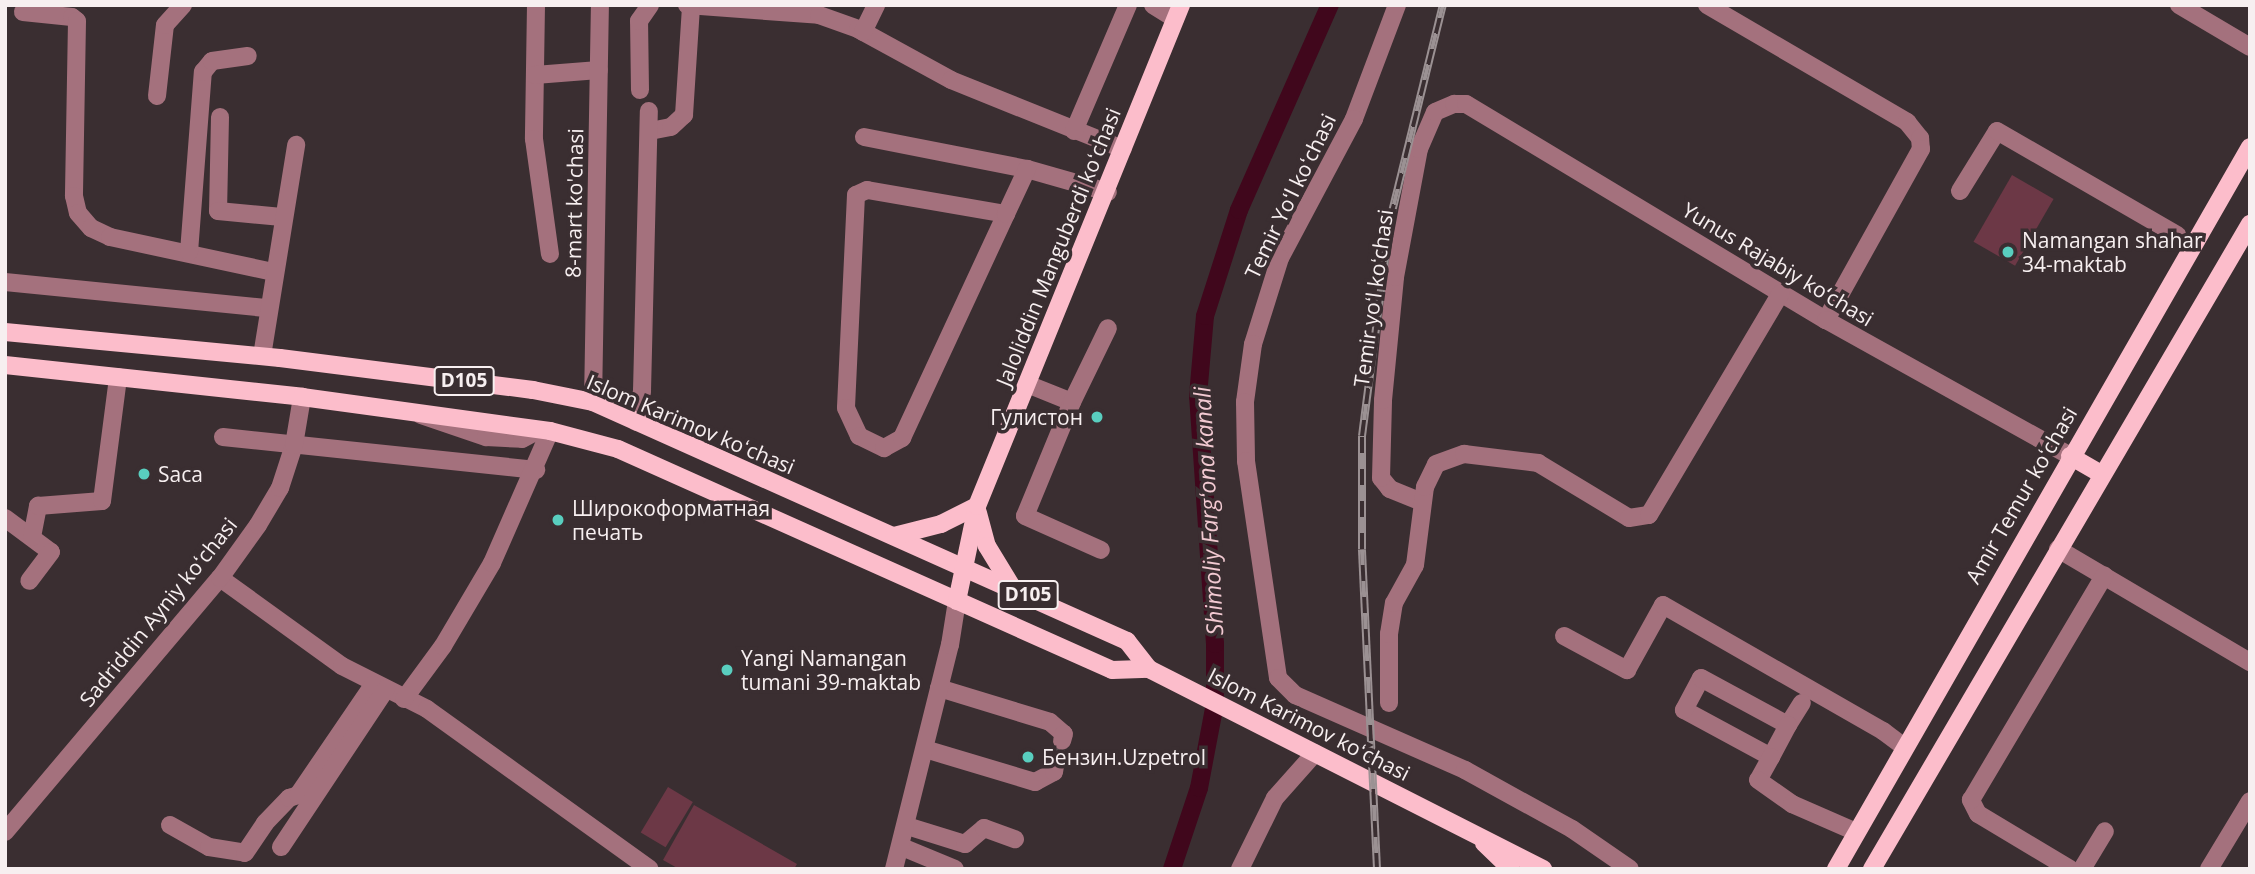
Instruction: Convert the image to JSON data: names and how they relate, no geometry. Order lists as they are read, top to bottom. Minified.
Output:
{"streets":{"main road":["Jaloliddin Manguberdi koʻchasi","D105","Islom Karimov koʻchasi","Amir Temur koʻchasi"],"street":["Temir Yoʻl koʻchasi","8-mart ko'chasi","Yunus Rajabiy ko‘chasi","Temir yoʻl koʻchasi","Sadriddin Ayniy koʻchasi"]},"crossings":[["8-mart ko'chasi","Islom Karimov koʻchasi"],["Jaloliddin Manguberdi koʻchasi","Islom Karimov koʻchasi"],["Yunus Rajabiy ko‘chasi","Temir yoʻl koʻchasi"],["Yunus Rajabiy ko‘chasi","Amir Temur koʻchasi"],["D105","Islom Karimov koʻchasi"],["Islom Karimov koʻchasi","Sadriddin Ayniy koʻchasi"]],"water":["Shimoliy Fargʻona kanali"],"places":["Namangan shahar 34-maktab","Гулистон","Saca","Широкоформатная печать","Yangi Namangan tumani 39-maktab","Бензин.Uzpetrol"]}
